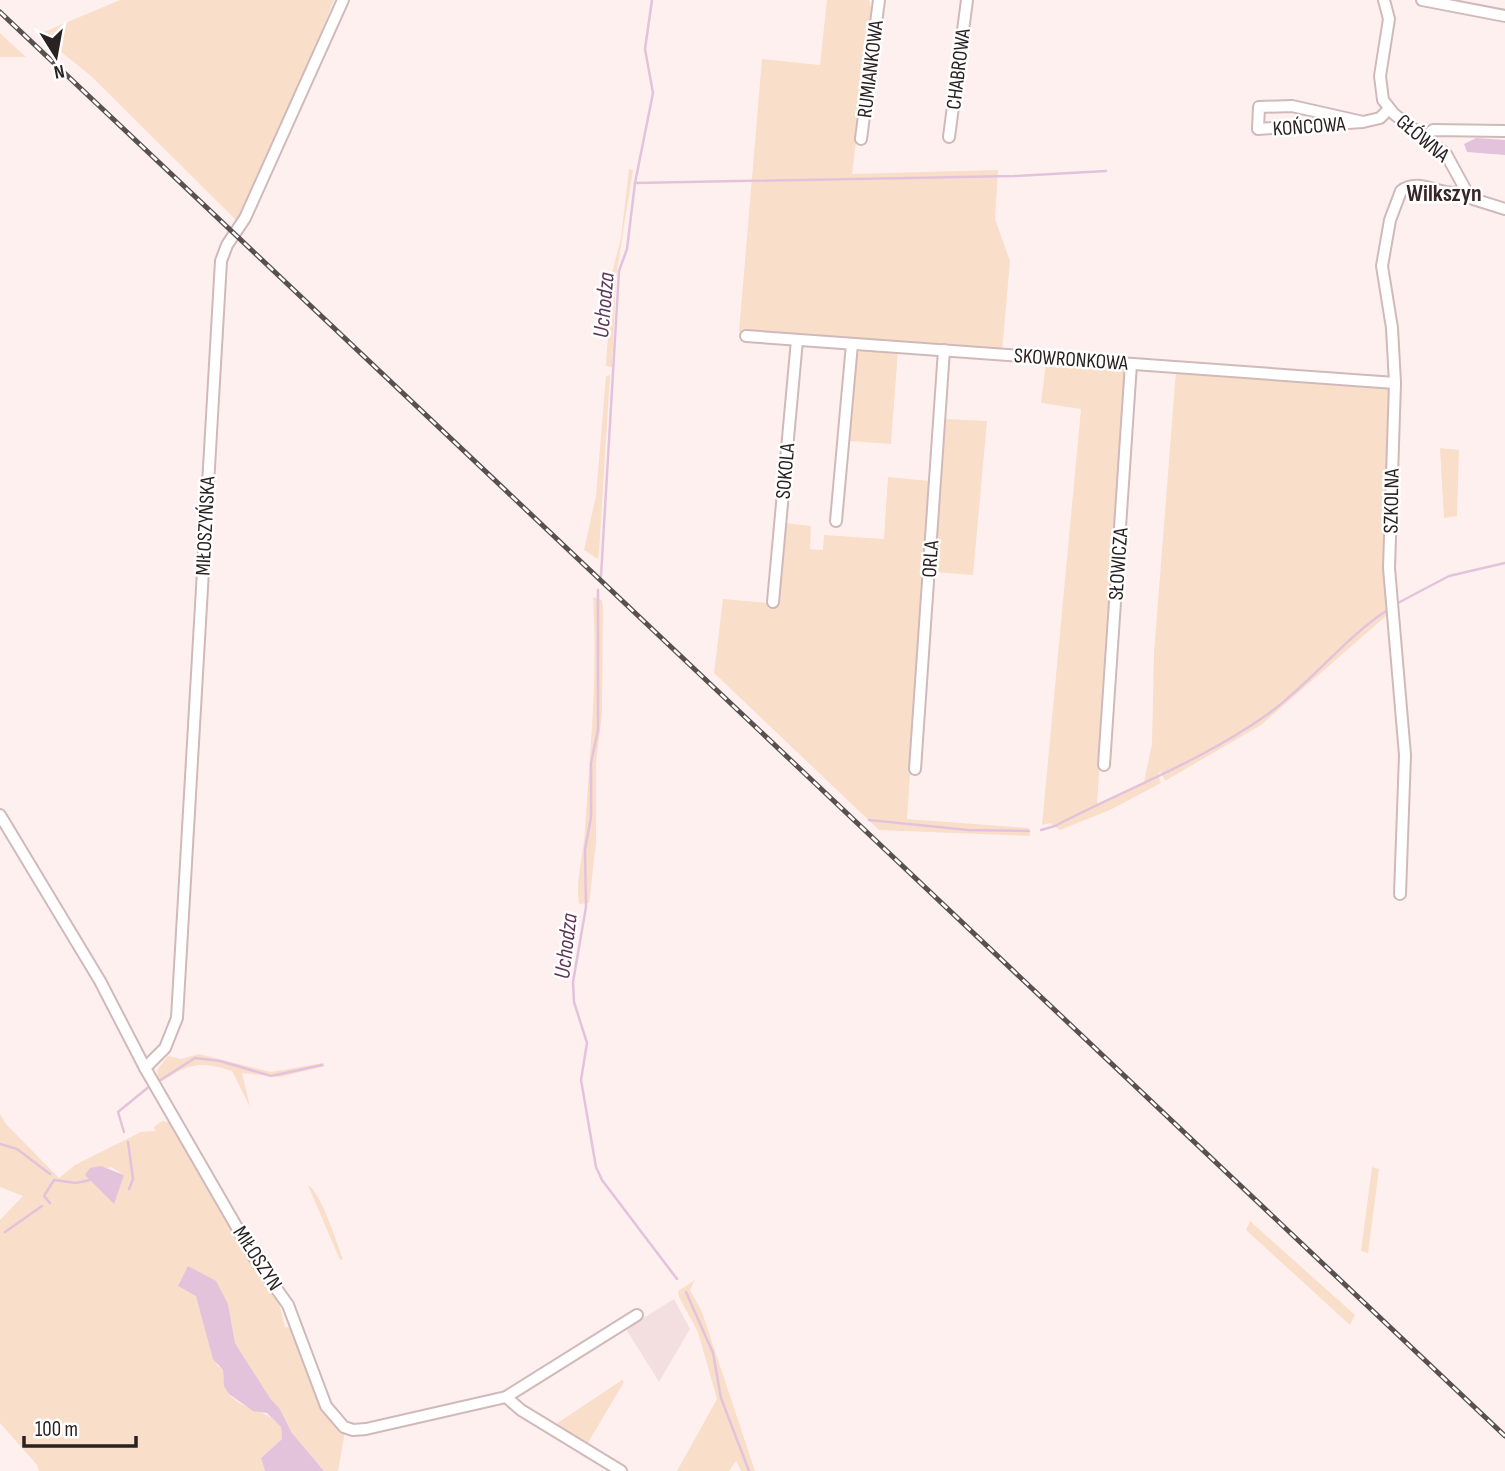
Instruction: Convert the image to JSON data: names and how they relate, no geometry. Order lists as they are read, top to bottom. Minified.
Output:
{"streets":{"street":["RUMIANKOWA","CHABROWA","KOŃCOWA","GŁÓWNA","SKOWRONKOWA","SOKOLA","SZKOLNA","MIŁOSZYŃSKA","ORLA","SŁOWICZA","MIŁOSZYN"]},"crossings":[["KOŃCOWA","GŁÓWNA"],["GŁÓWNA","SZKOLNA"],["SKOWRONKOWA","SOKOLA"],["SKOWRONKOWA","SZKOLNA"],["SKOWRONKOWA","ORLA"],["SKOWRONKOWA","SŁOWICZA"],["MIŁOSZYŃSKA","MIŁOSZYN"]],"districts":["Wilkszyn"],"water":["Uchodza"],"scale_bar":"100 m","north":"bottom"}
